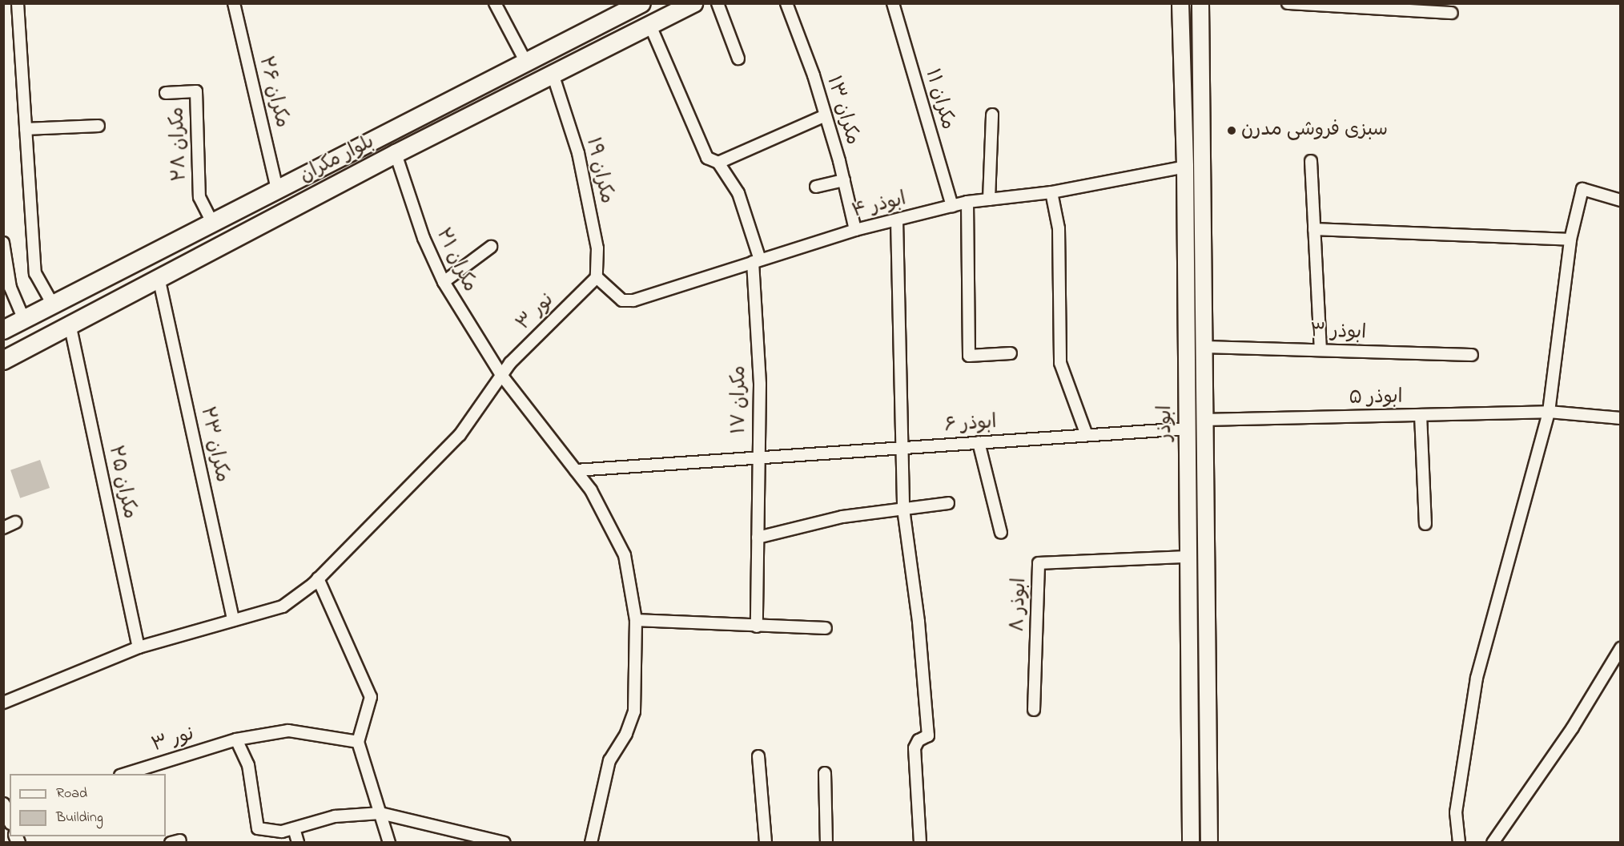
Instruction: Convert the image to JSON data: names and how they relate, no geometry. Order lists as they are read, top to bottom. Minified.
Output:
{"streets":{"main road":["بلوار مکران","ابوذر"],"street":["مکران ۲۶","مکران ۱۱","مکران ۱۳","مکران ۲۸","مکران ۱۹","ابوذر ۴","مکران ۲۱","نور ۳","ابوذر ۳","ابوذر ۵","مکران ۱۷","ابوذر ۶","مکران ۲۳","مکران ۲۵","ابوذر ۸"]},"crossings":[["مکران ۱۱","ابوذر ۴"],["مکران ۱۳","ابوذر ۴"],["بلوار مکران","مکران ۱۹"],["بلوار مکران","مکران ۲۱"],["بلوار مکران","مکران ۱۷"],["بلوار مکران","مکران ۲۳"],["بلوار مکران","مکران ۲۵"],["مکران ۱۹","ابوذر ۴"],["مکران ۱۹","نور ۳"],["ابوذر ۴","نور ۳"],["ابوذر ۴","مکران ۱۷"],["ابوذر ۴","ابوذر"],["مکران ۲۱","نور ۳"],["مکران ۲۱","ابوذر ۶"],["نور ۳","مکران ۲۳"],["نور ۳","مکران ۲۵"],["ابوذر ۳","ابوذر"],["ابوذر ۵","ابوذر"],["مکران ۱۷","ابوذر ۶"],["ابوذر","ابوذر ۶"],["ابوذر","ابوذر ۸"]],"places":["سبزی فروشی مدرن"],"legend":["Road","Building"]}
